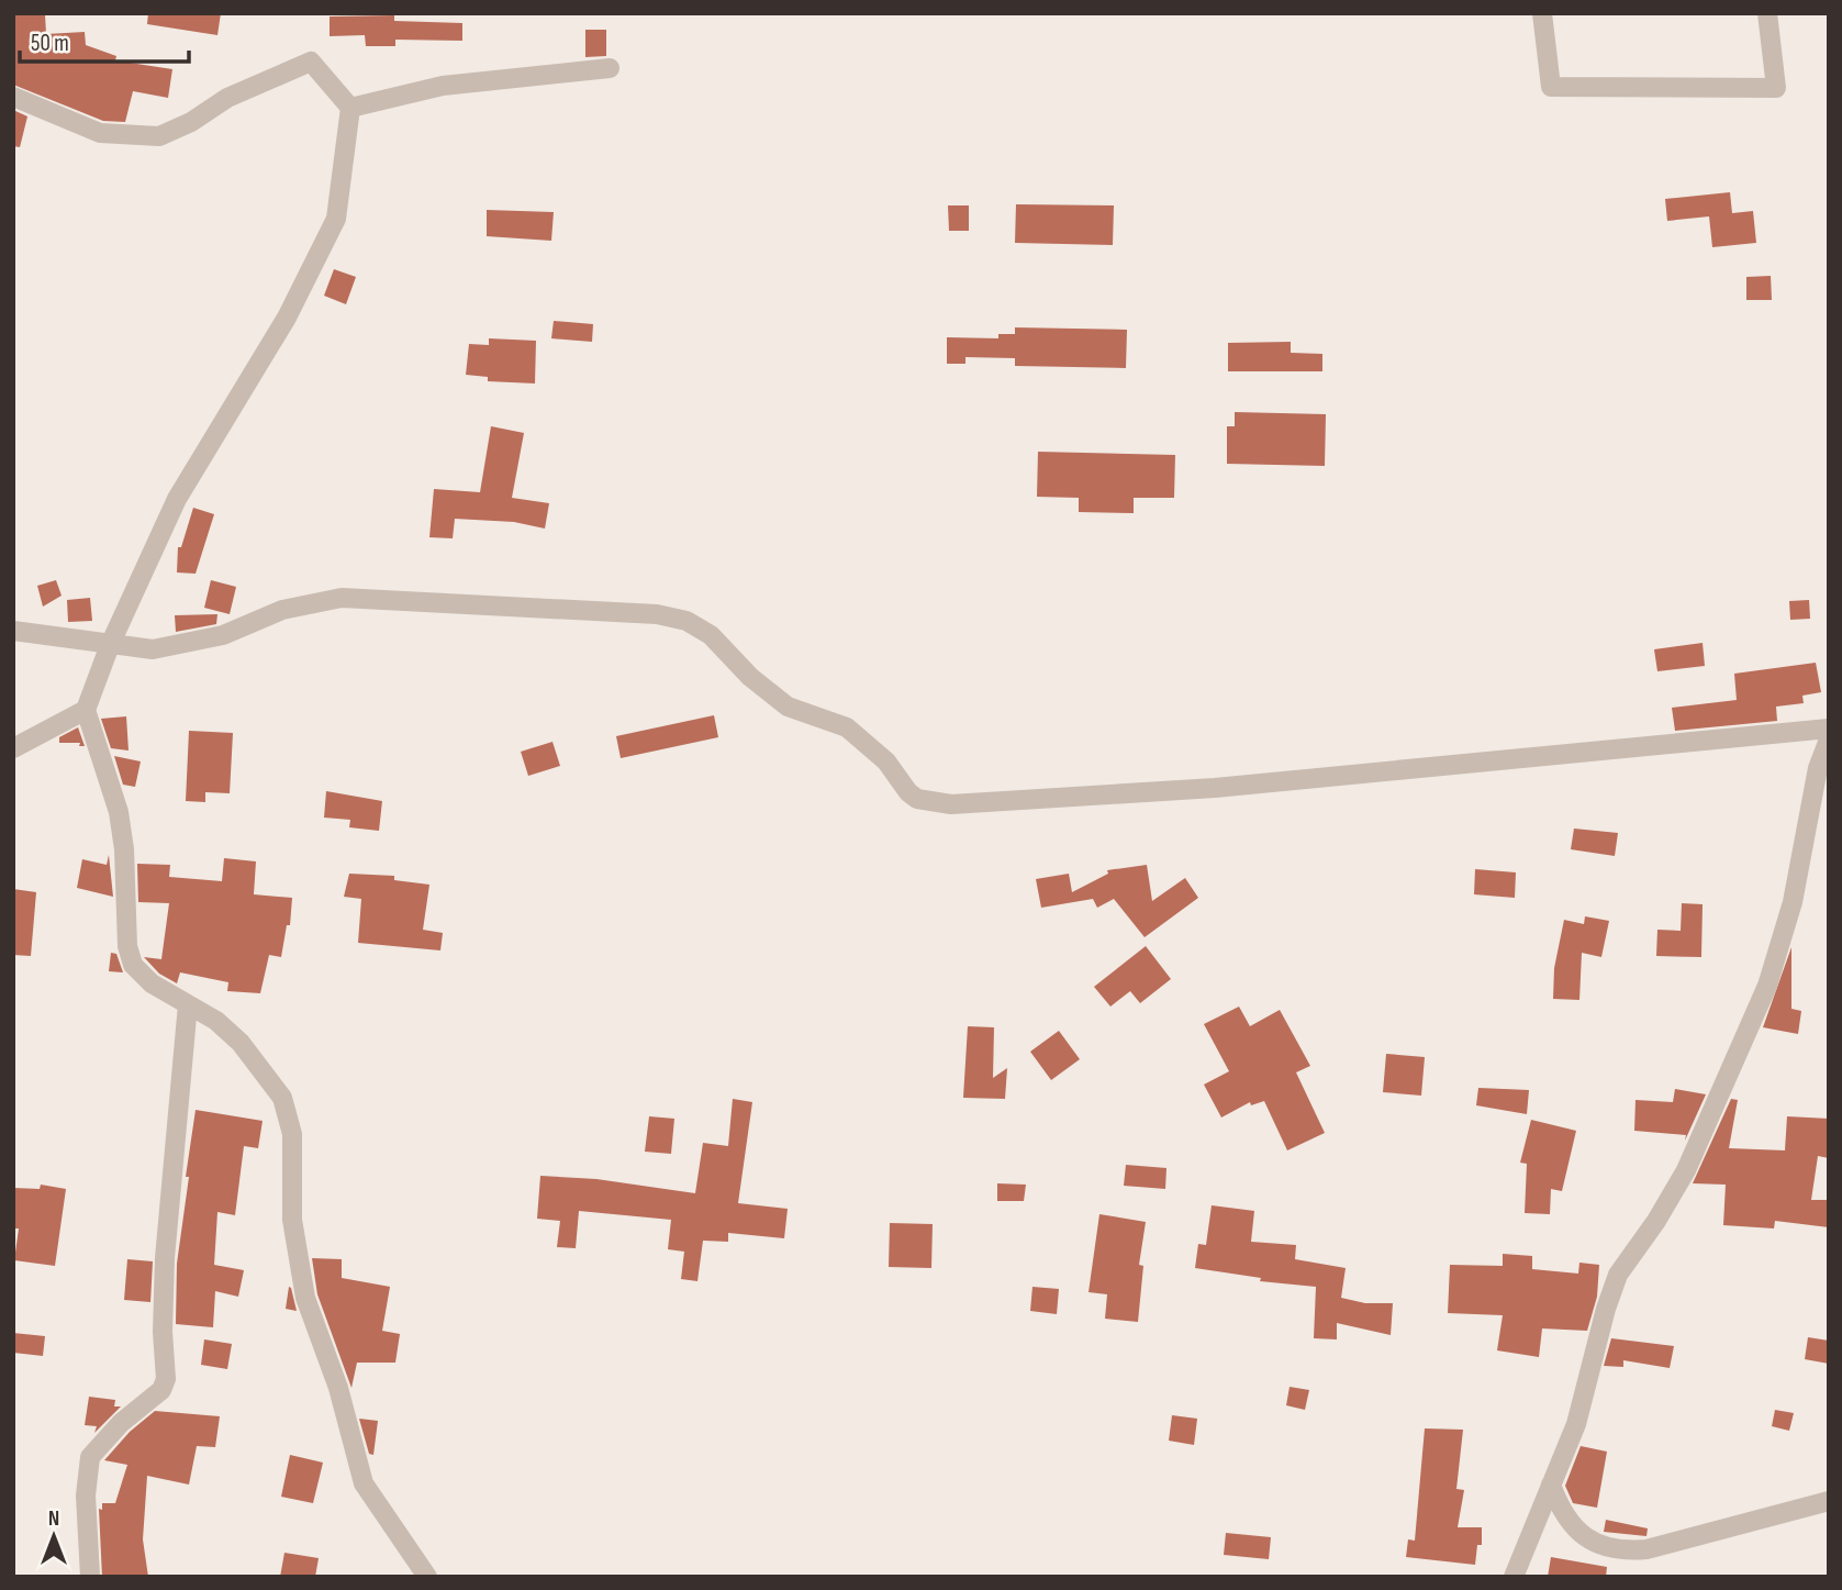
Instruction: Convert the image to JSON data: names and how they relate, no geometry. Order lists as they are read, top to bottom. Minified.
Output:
{"scale_bar":"50 m","north":"top"}
